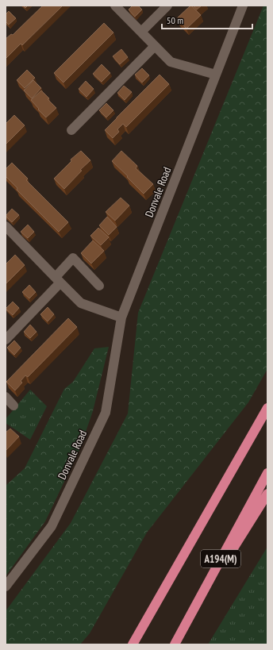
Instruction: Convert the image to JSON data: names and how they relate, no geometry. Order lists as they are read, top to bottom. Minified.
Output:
{"streets":{"highway":["A194(M)"],"street":["Donvale Road"]},"scale_bar":"50 m"}
